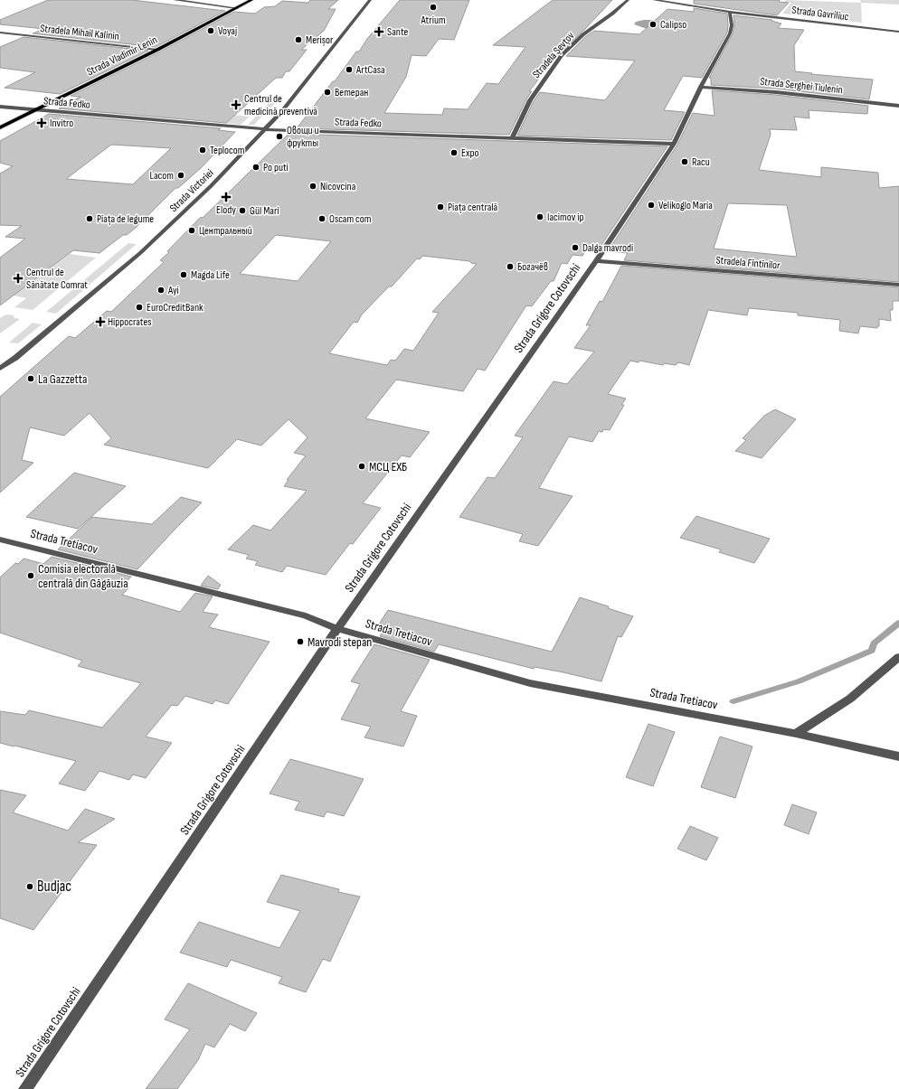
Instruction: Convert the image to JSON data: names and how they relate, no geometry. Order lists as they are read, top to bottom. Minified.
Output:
{"streets":{"main road":["Strada Vladimir Lenin"],"street":["Strada Gavriliuc","Stradela Mihail Kalinin","Stradela Șevțov","Strada Serghei Tiulenin","Strada Fedko","Strada Victoriei","Stradela Fîntînilor","Strada Grigore Cotovschi","Strada Tretiacov"]},"crossings":[["Strada Gavriliuc","Strada Grigore Cotovschi"],["Stradela Mihail Kalinin","Strada Vladimir Lenin"],["Stradela Șevțov","Strada Fedko"],["Strada Vladimir Lenin","Strada Fedko"],["Strada Serghei Tiulenin","Strada Grigore Cotovschi"],["Strada Fedko","Strada Victoriei"],["Strada Fedko","Strada Grigore Cotovschi"],["Stradela Fîntînilor","Strada Grigore Cotovschi"],["Strada Grigore Cotovschi","Strada Tretiacov"]],"places":{"other":["Atrium","Calipso","Voyaj","Merișor","ArtCasa","Ветеран","Овощи и фрукты","Teplocom","Expo","Racu","Po puti","Lacom","Nicovcina","Velikoglo Maria","Piața centrală","Gül Mari","Iacimov ip","Piața de legume","Oscam com","Центральный","Dalga mavrodi","Богачёв","Magda Life","Ayi","EuroCreditBank","La Gazzetta","МСЦ ЕХБ","Comisia electorală centrală din Găgăuzia","Mavrodi stepan","Budjac"],"health":["Sante","Centrul de medicină preventivă","Invitro","Elody","Centrul de Sănătate Comrat","Hippocrates"]}}
